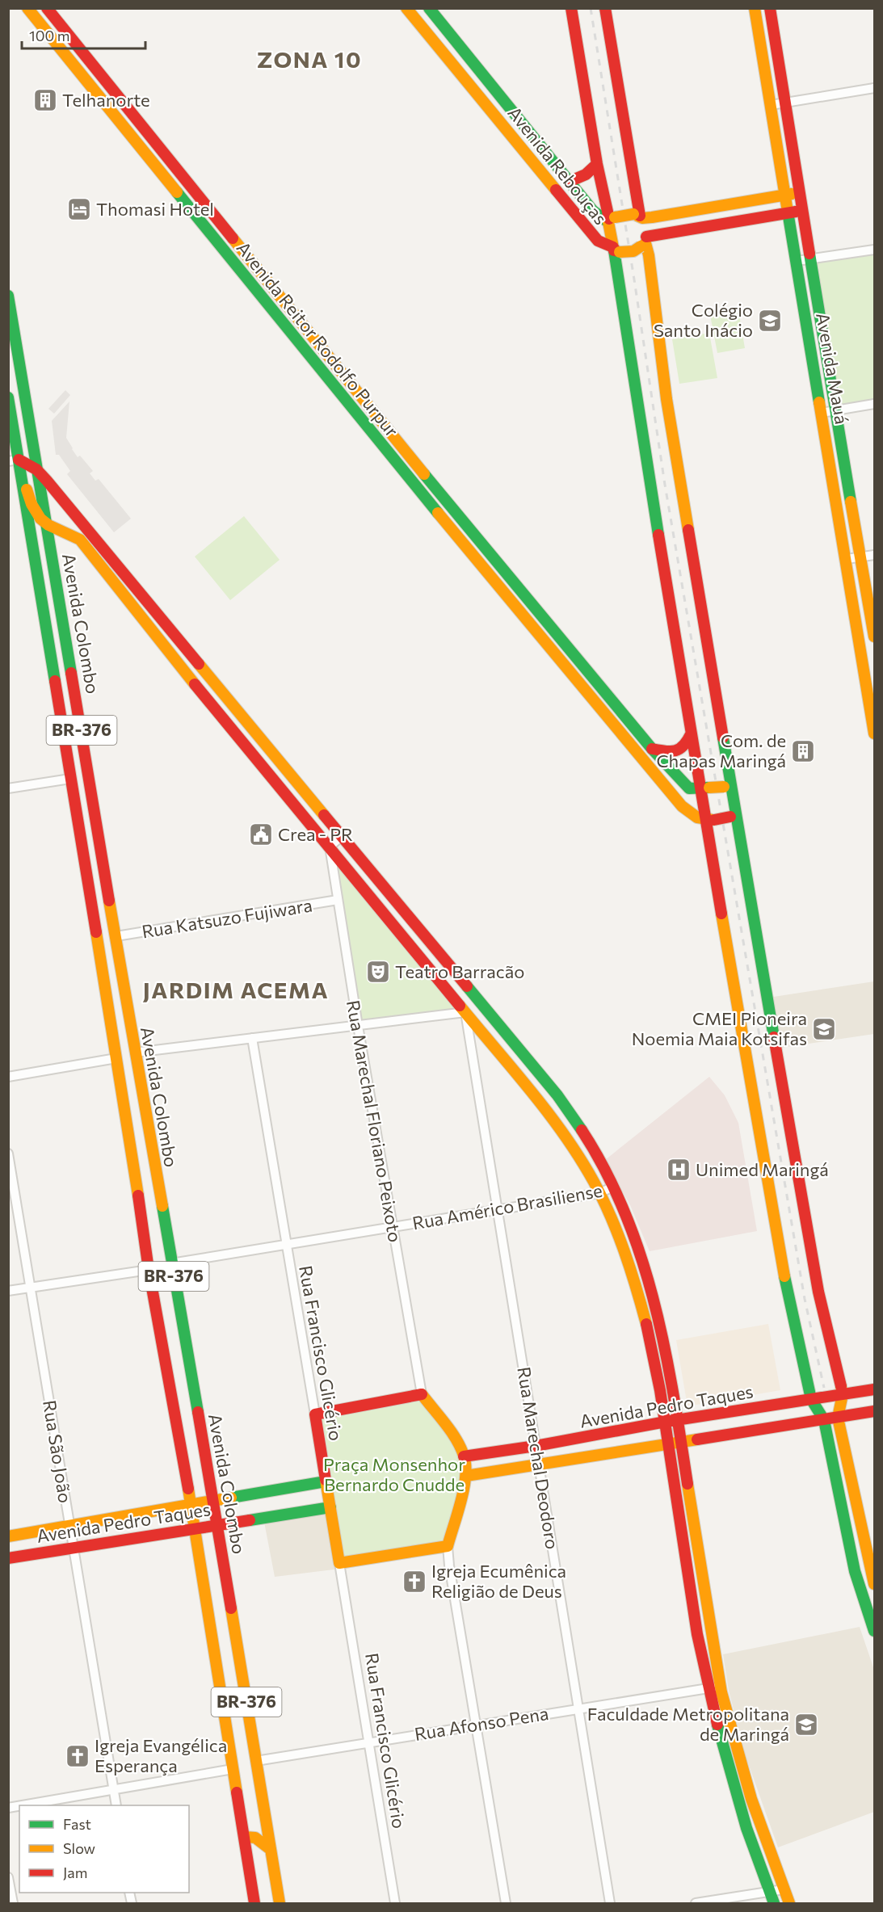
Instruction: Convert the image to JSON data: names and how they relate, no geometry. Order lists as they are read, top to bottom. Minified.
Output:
{"streets":{"main road":["Avenida Rebouças","Avenida Reitor Rodolfo Purpur","Avenida Mauá","Avenida Colombo","BR-376","Rua Francisco Glicério","Avenida Pedro Taques"],"street":["Rua Katsuzo Fujiwara","Rua Marechal Floriano Peixoto","Rua Américo Brasiliense","Rua São João","Rua Marechal Deodoro","Rua Afonso Pena"]},"crossings":[["Avenida Rebouças","Avenida Mauá"],["Avenida Colombo","Rua Katsuzo Fujiwara"],["Avenida Colombo","Rua Américo Brasiliense"],["Avenida Colombo","Avenida Pedro Taques"],["Avenida Colombo","Rua Afonso Pena"],["Rua Katsuzo Fujiwara","Rua Marechal Floriano Peixoto"],["Rua Marechal Floriano Peixoto","Rua Américo Brasiliense"],["Rua Américo Brasiliense","Rua Francisco Glicério"],["Rua Américo Brasiliense","Rua Marechal Deodoro"],["Rua Francisco Glicério","Avenida Pedro Taques"],["Rua Francisco Glicério","Rua Afonso Pena"],["Avenida Pedro Taques","Rua São João"],["Avenida Pedro Taques","Rua Marechal Deodoro"],["Rua Marechal Deodoro","Rua Afonso Pena"]],"districts":["ZONA 10","JARDIM ACEMA"],"parks":["Praça Monsenhor Bernardo Cnudde"],"places":{"building":["Telhanorte","Com. de Chapas Maringá"],"hotel":["Thomasi Hotel"],"school or university":["Colégio Santo Inácio","CMEI Pioneira Noemia Maia Kotsifas","Faculdade Metropolitana de Maringá"],"public building":["Crea - PR"],"theatre":["Teatro Barracão"],"hospital":["Unimed Maringá"],"church":["Igreja Ecumênica Religião de Deus","Igreja Evangélica Esperança"]},"legend":["Fast","Slow","Jam"],"scale_bar":"100 m"}
